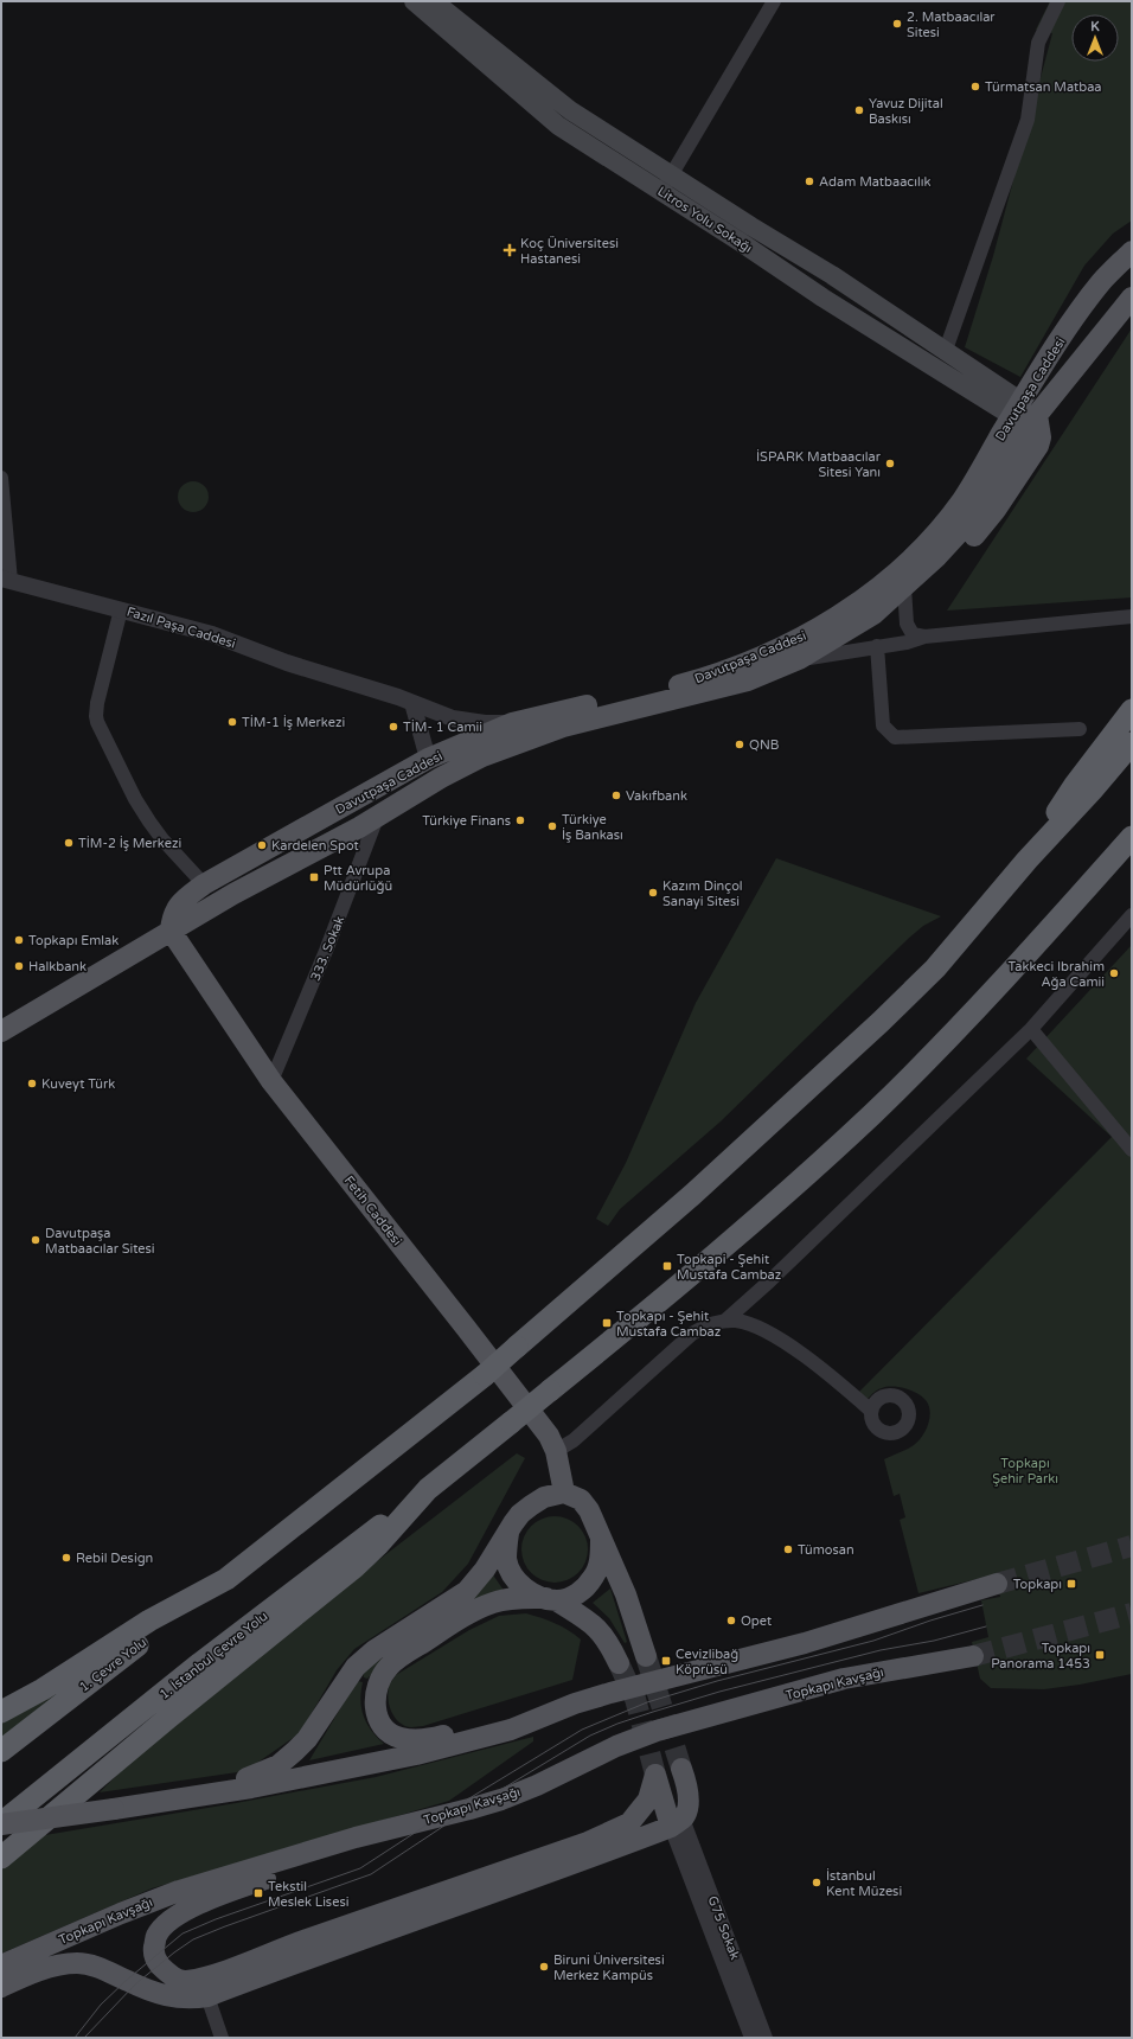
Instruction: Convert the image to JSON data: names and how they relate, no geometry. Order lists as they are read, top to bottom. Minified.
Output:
{"streets":{"highway":["1. İstanbul Çevre Yolu","1. Çevre Yolu"],"main road":["Litros Yolu Sokağı","Davutpaşa Caddesi","Fetih Caddesi","Topkapı Kavşağı"],"street":["Fazıl Paşa Caddesi","333. Sokak","G75 Sokak"]},"crossings":[["Litros Yolu Sokağı","Davutpaşa Caddesi"],["Davutpaşa Caddesi","Fazıl Paşa Caddesi"],["Davutpaşa Caddesi","333. Sokak"],["Davutpaşa Caddesi","Fetih Caddesi"],["333. Sokak","Fetih Caddesi"]],"parks":["Topkapı Şehir Parkı"],"places":{"other":["2. Matbaacılar Sitesi","Türmatsan Matbaa","Yavuz Dijital Baskısı","Adam Matbaacılık","İSPARK Matbaacılar Sitesi Yanı","TİM-1 İş Merkezi","TİM- 1 Camii","QNB","Vakıfbank","Türkiye Finans","Türkiye İş Bankası","TİM-2 İş Merkezi","Kardelen Spot","Kazım Dinçol Sanayi Sitesi","Topkapı Emlak","Halkbank","Takkeci Ibrahim Ağa Camii","Kuveyt Türk","Davutpaşa Matbaacılar Sitesi","Tümosan","Rebil Design","Opet","İstanbul Kent Müzesi","Biruni Üniversitesi Merkez Kampüs"],"health":["Koç Üniversitesi Hastanesi"],"transit":["Ptt Avrupa Müdürlüğü","Topkapi - Şehit Mustafa Cambaz","Topkapı - Şehit Mustafa Cambaz","Topkapı","Topkapı Panorama 1453","Cevizlibağ Köprüsü","Tekstil Meslek Lisesi"]},"north":"top"}
